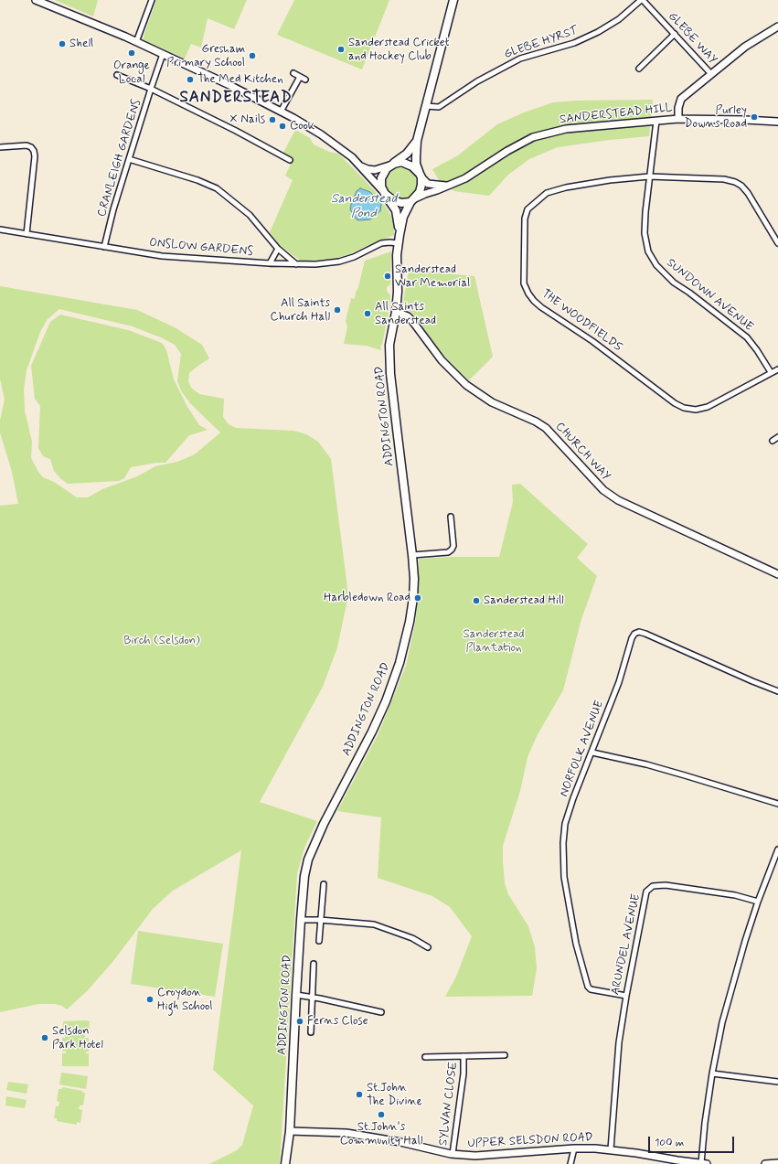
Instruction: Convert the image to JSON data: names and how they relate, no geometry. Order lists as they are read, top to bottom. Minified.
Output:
{"streets":{"main road":["SANDERSTEAD HILL","ADDINGTON ROAD","CHURCH WAY","UPPER SELSDON ROAD"],"street":["GLEBE WAY","GLEBE HYRST","CRANLEIGH GARDENS","ONSLOW GARDENS","SUNDOWN AVENUE","THE WOODFIELDS","NORFOLK AVENUE","ARUNDEL AVENUE","SYLVAN CLOSE"]},"crossings":[["GLEBE WAY","GLEBE HYRST"],["SANDERSTEAD HILL","SUNDOWN AVENUE"],["CRANLEIGH GARDENS","ONSLOW GARDENS"],["ONSLOW GARDENS","ADDINGTON ROAD"],["SUNDOWN AVENUE","THE WOODFIELDS"],["ADDINGTON ROAD","CHURCH WAY"],["ADDINGTON ROAD","UPPER SELSDON ROAD"],["NORFOLK AVENUE","ARUNDEL AVENUE"],["ARUNDEL AVENUE","UPPER SELSDON ROAD"],["SYLVAN CLOSE","UPPER SELSDON ROAD"]],"districts":["SANDERSTEAD"],"water":["Sanderstead Pond"],"parks":["Sanderstead Plantation","Birch (Selsdon)"],"places":["Shell","Sanderstead Cricket and Hockey Club","Orange Local","Gresham Primary School","The Med Kitchen","Purley Downs Road","X Nails","Cook","Sanderstead War Memorial","All Saints Church Hall","All Saints Sanderstead","Harbledown Road","Sanderstead Hill","Croydon High School","Ferns Close","Selsdon Park Hotel","St.John The Divine","St.John's Community Hall"],"scale_bar":"100 m"}
